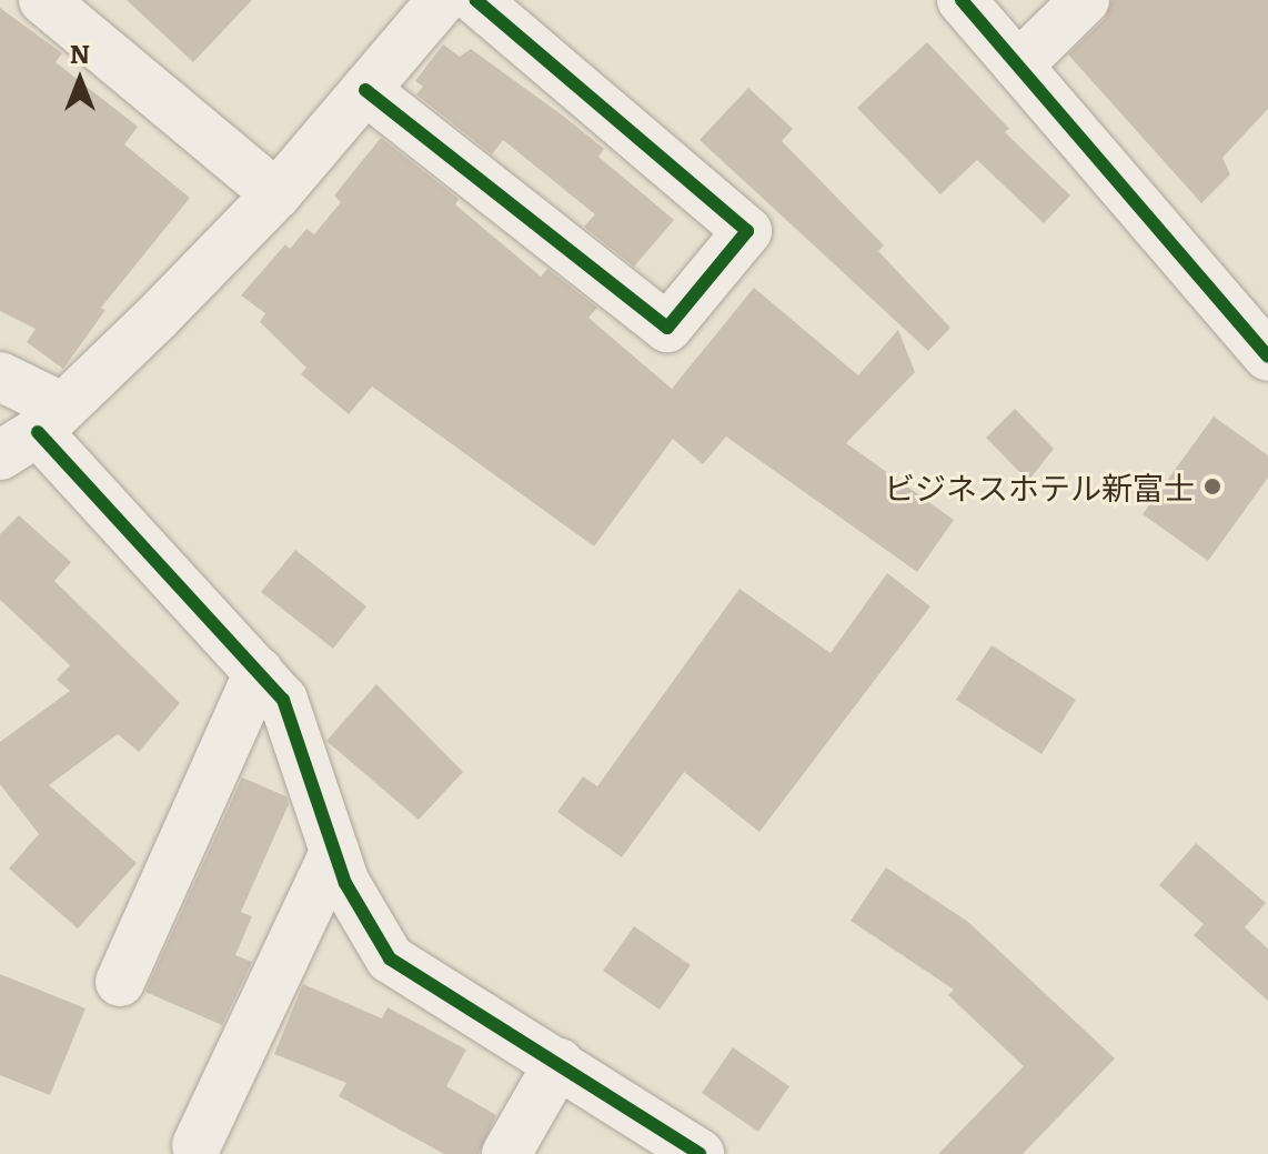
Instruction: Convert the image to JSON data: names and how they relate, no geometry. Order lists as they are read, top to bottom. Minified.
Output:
{"places":["ビジネスホテル新富士"],"north":"top"}
